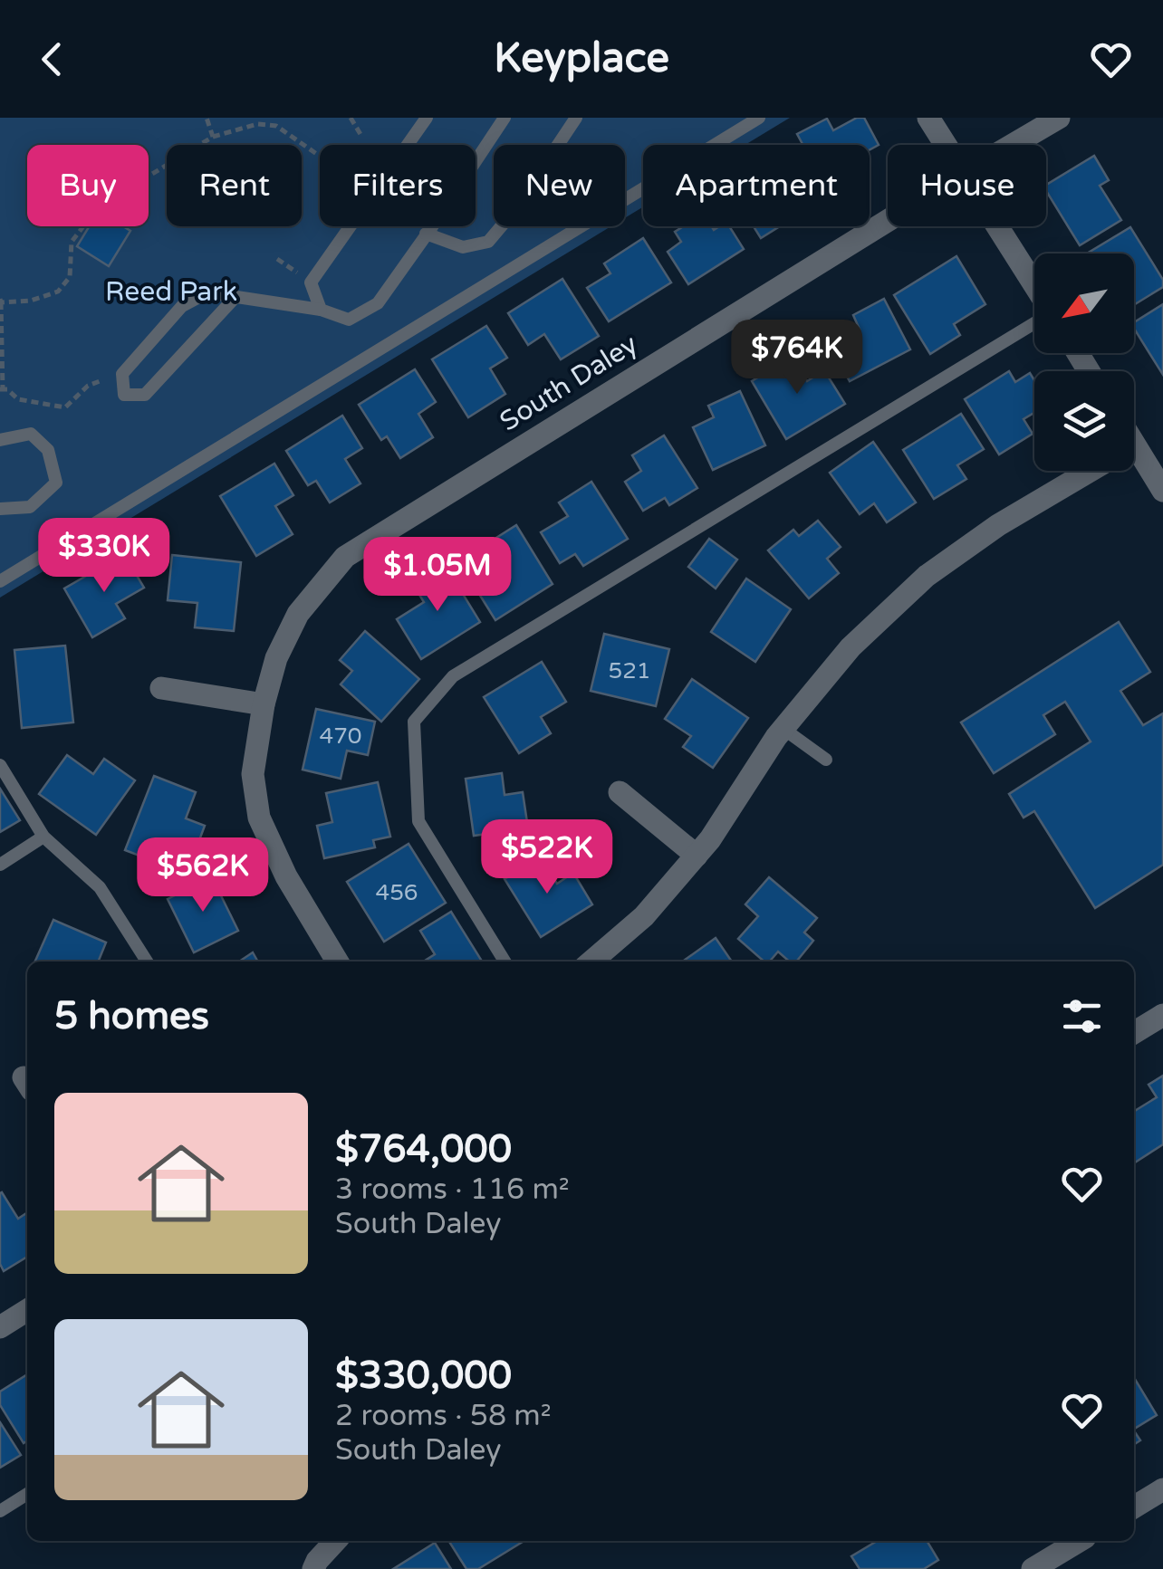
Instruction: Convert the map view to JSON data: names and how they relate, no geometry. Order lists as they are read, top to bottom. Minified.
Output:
{"streets":{"street":["South Daley"]},"parks":["Reed Park"],"house_numbers":["521","470","456"],"north":"bottom left","page":{"header":"Keyplace","chip":["Buy","Rent","Filters","New","Apartment","House"],"price":["$764K","$330K","$1.05M","$522K","$562K"],"heading":"5 homes","list":[{"name":"$764,000","note":"3 rooms · 116 m² · South Daley"},{"name":"$330,000","note":"2 rooms · 58 m² · South Daley"}]}}
